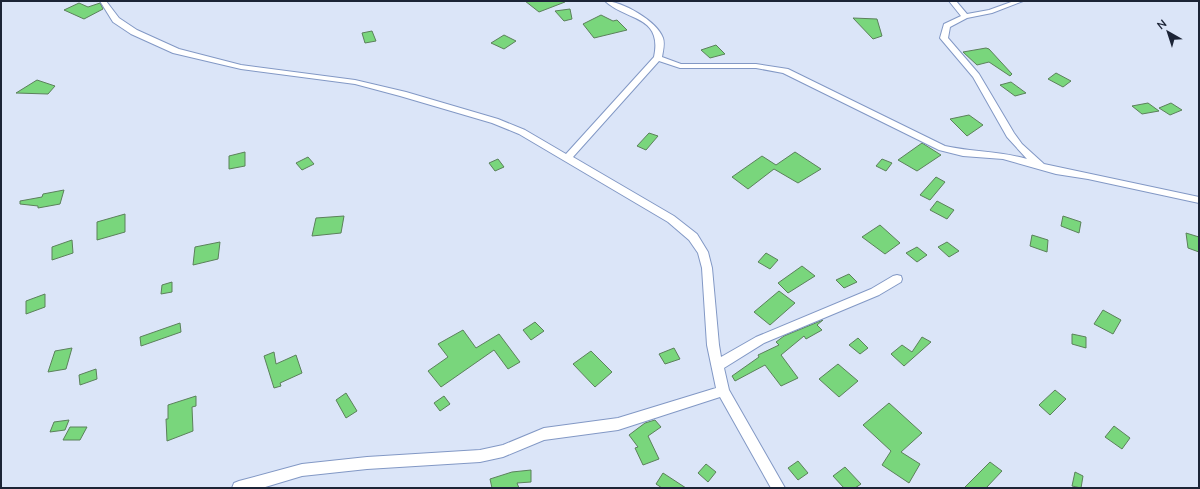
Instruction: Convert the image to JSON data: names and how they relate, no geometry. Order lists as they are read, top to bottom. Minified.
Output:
{"north":"top left"}
